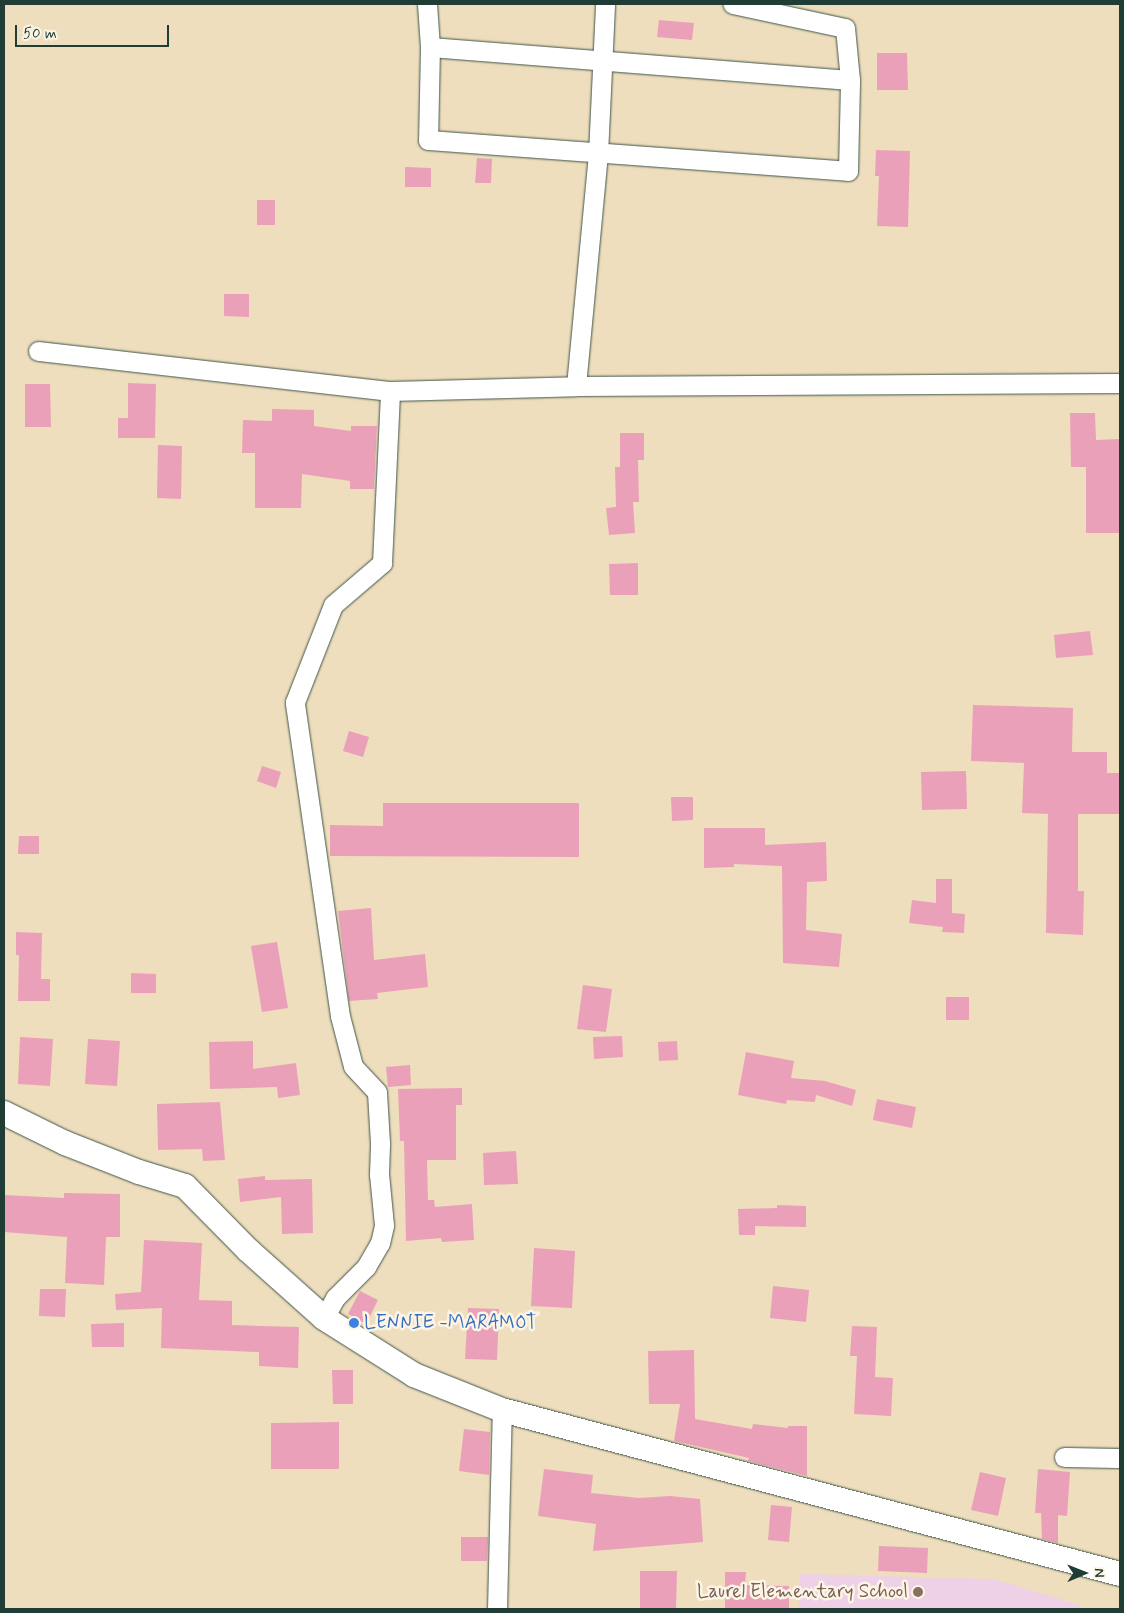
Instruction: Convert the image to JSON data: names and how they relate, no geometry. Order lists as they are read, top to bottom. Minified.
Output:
{"places":["LENNIE -MARAMOT","Laurel Elementary School"],"scale_bar":"50 m","north":"right"}
